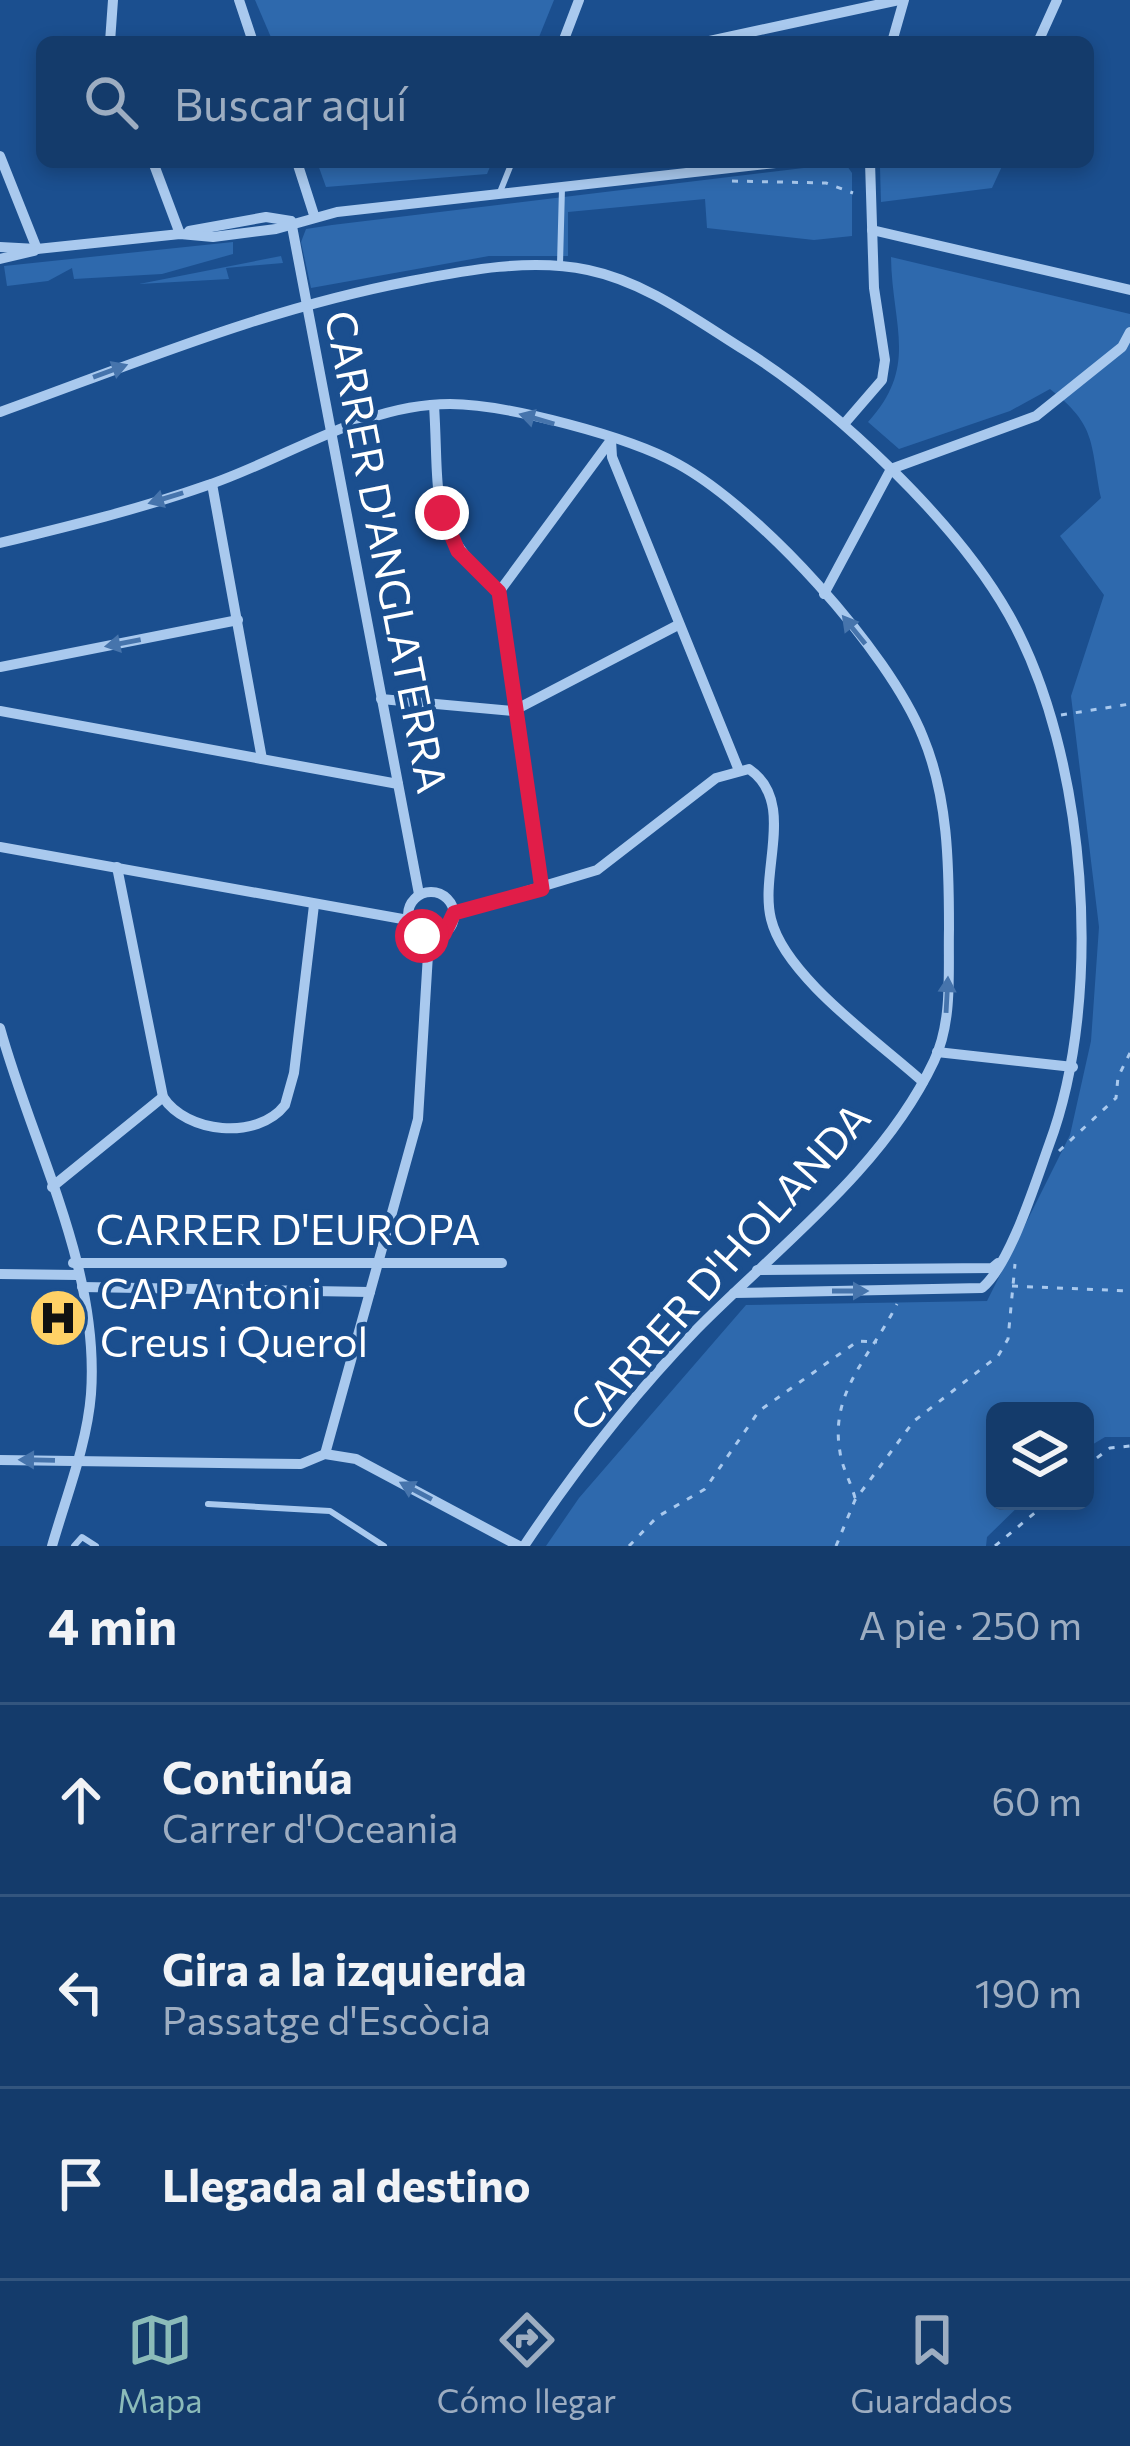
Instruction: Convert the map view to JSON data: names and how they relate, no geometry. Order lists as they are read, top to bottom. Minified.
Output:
{"streets":{"street":["CARRER D'ANGLATERRA","CARRER D'EUROPA","CARRER D'HOLANDA"]},"crossings":[["CARRER D'ANGLATERRA","CARRER D'HOLANDA"]],"places":{"hospital":["CAP Antoni Creus i Querol"]},"page":{"search":"Buscar aquí","heading":["4 min","A pie · 250 m"],"list":[["Continúa","Carrer d'Oceania","60 m"],["Gira a la izquierda","Passatge d'Escòcia","190 m"],"Llegada al destino"],"nav":["Mapa","Cómo llegar","Guardados"]}}
